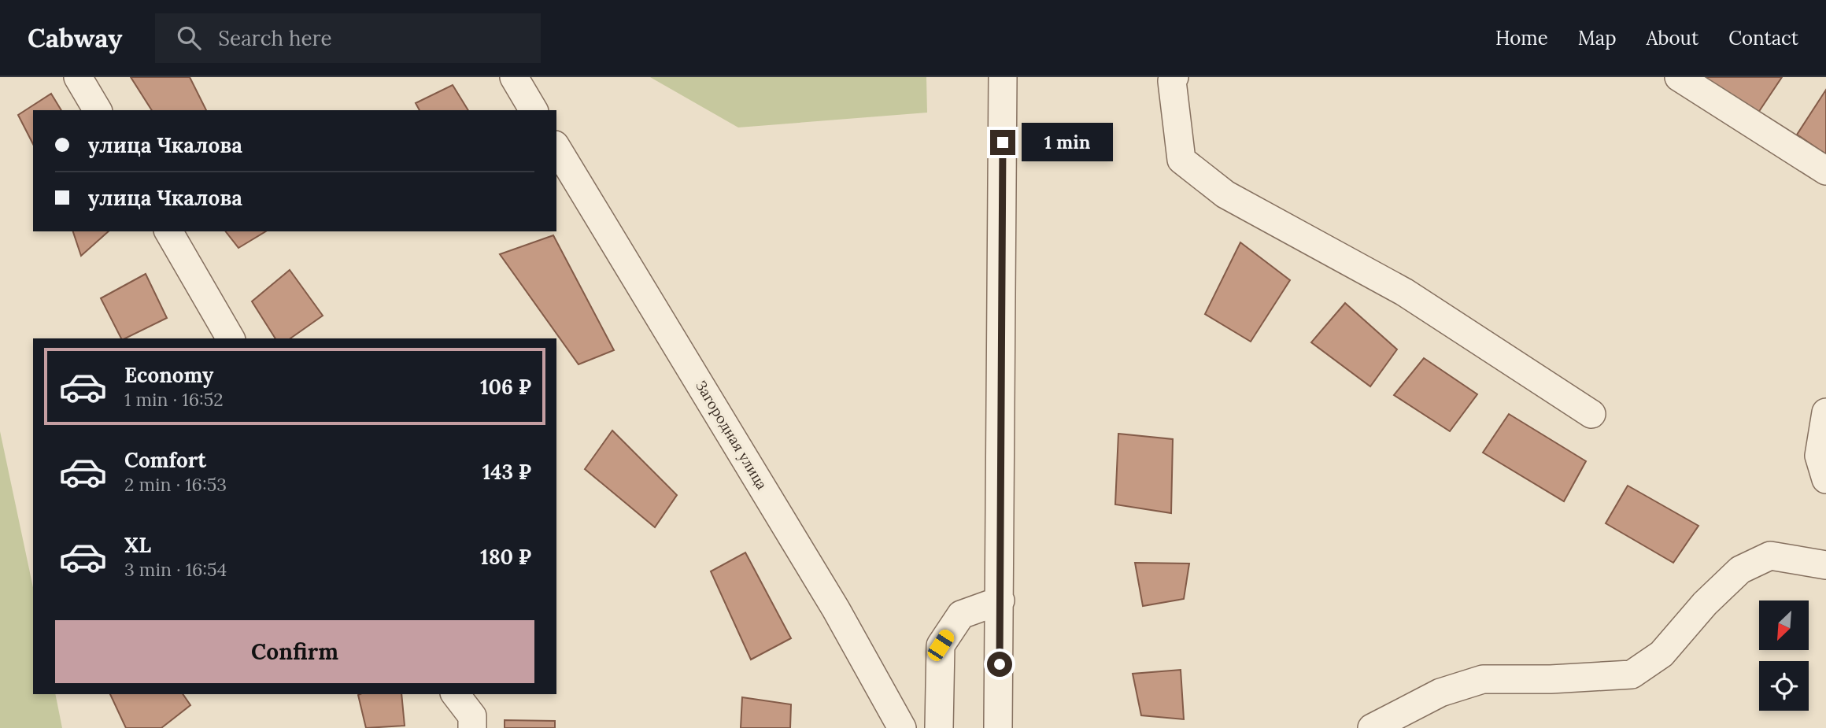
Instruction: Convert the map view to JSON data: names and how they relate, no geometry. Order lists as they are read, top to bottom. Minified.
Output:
{"streets":{"street":["Загородная улица"]},"north":"bottom left","page":{"header":"Cabway","search":"Search here","nav":["Home","Map","About","Contact"],"banner":["улица Чкалова","улица Чкалова"],"bubble":"1 min","list":[{"name":"Economy","note":"1 min · 16:52","value":"106 ₽"},{"name":"Comfort","note":"2 min · 16:53","value":"143 ₽"},{"name":"XL","note":"3 min · 16:54","value":"180 ₽"}],"buttons":"Confirm"}}
